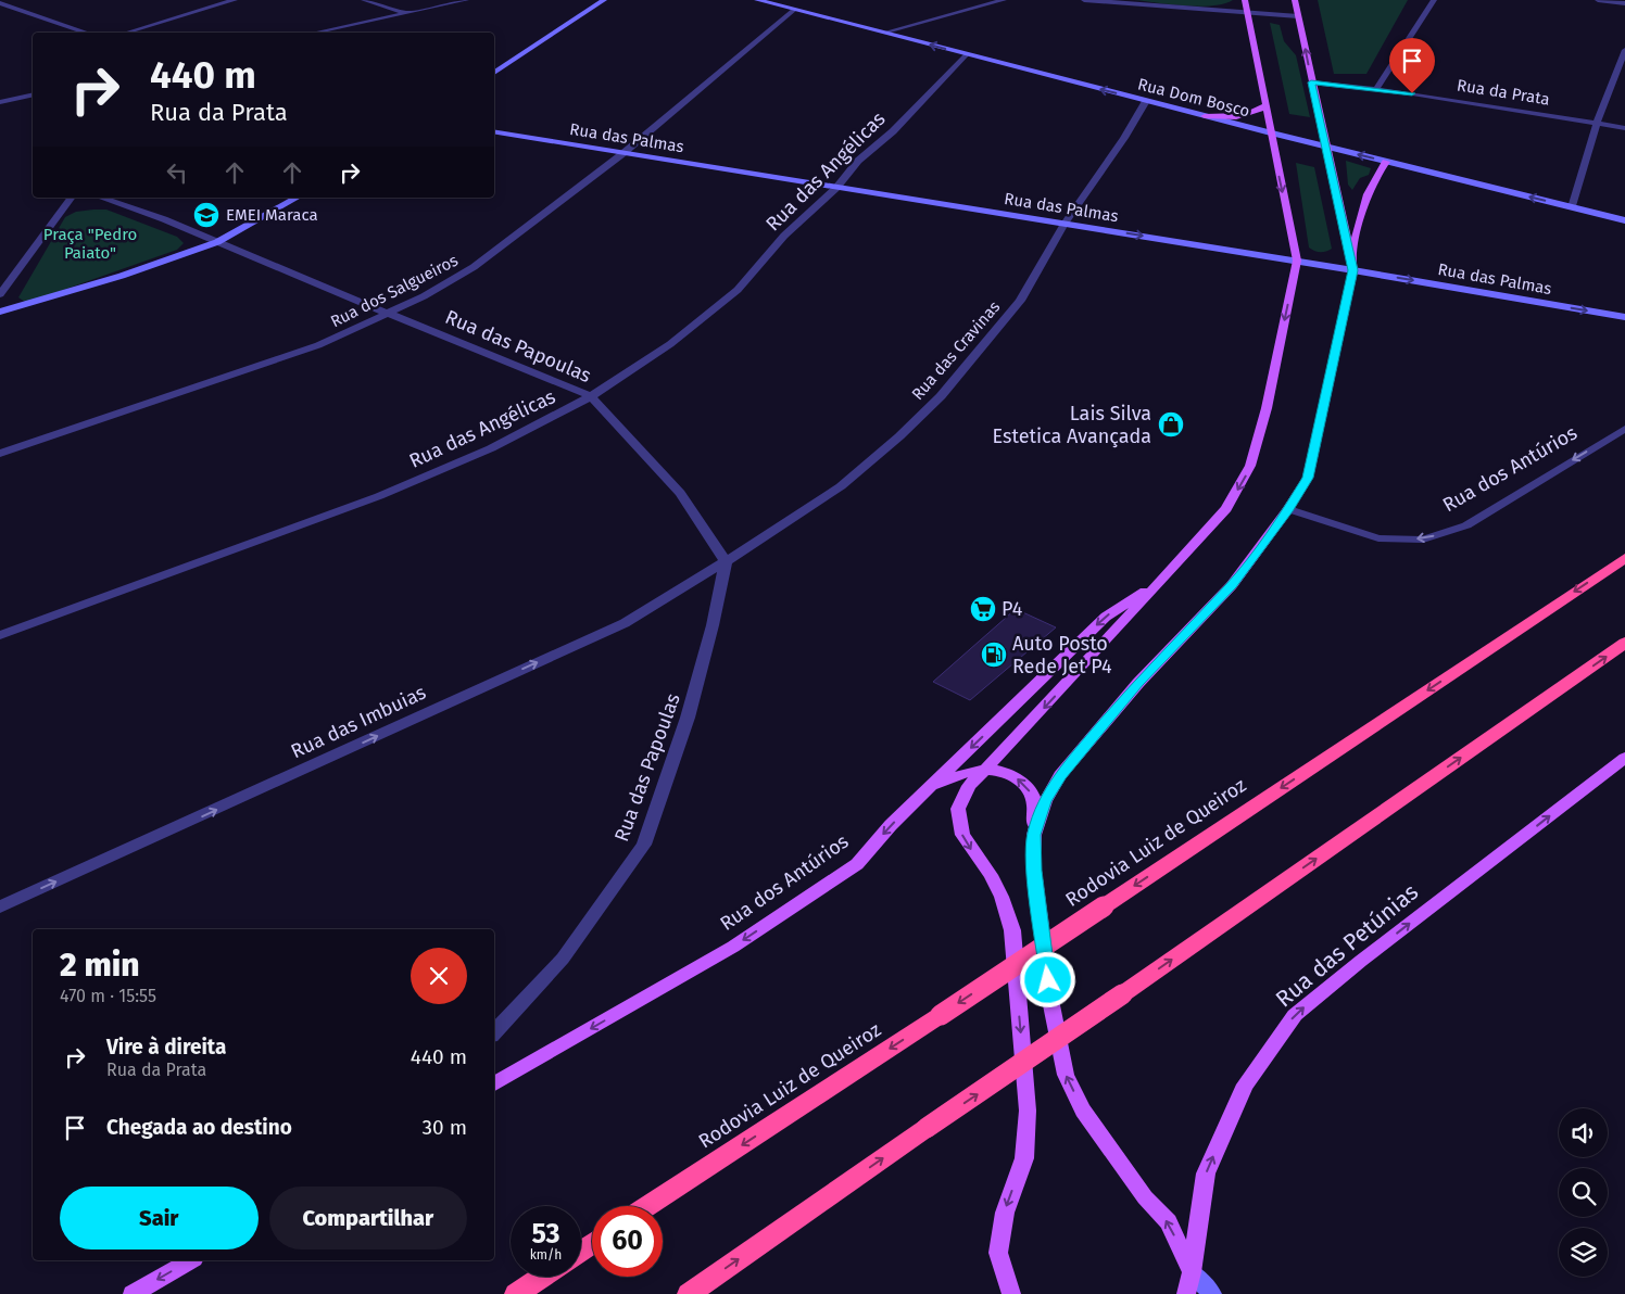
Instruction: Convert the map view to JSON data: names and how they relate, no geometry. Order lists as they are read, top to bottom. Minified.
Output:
{"streets":{"highway":["Rodovia Luiz de Queiroz"],"main road":["Rua Dom Bosco","Rua das Palmas","Rua dos Antúrios","Rua das Petúnias"],"street":["Rua da Prata","Rua das Angélicas","Rua dos Salgueiros","Rua das Papoulas","Rua das Cravinas","Rua das Imbuias"]},"crossings":[["Rua Dom Bosco","Rua das Angélicas"],["Rua Dom Bosco","Rua dos Salgueiros"],["Rua Dom Bosco","Rua das Cravinas"],["Rua das Palmas","Rua das Angélicas"],["Rua das Palmas","Rua dos Salgueiros"],["Rua das Palmas","Rua das Cravinas"],["Rua das Angélicas","Rua das Papoulas"],["Rua dos Salgueiros","Rua das Papoulas"],["Rua das Papoulas","Rua das Cravinas"],["Rua das Papoulas","Rua das Imbuias"],["Rua das Cravinas","Rua das Imbuias"]],"one_way":["Rua Dom Bosco","Rua das Palmas","Rua das Imbuias","Rua das Petúnias"],"parks":["Praça \"Pedro Paiato\""],"places":{"school or university":["EMEI Maraca"],"shop":["Lais Silva Estetica Avançada"],"supermarket":["P4"],"fuel station":["Auto Posto Rede Jet P4"]},"page":{"turn":["440 m","Rua da Prata"],"heading":["2 min","470 m · 15:55"],"list":[{"name":"Vire à direita","note":"Rua da Prata","value":"440 m"},{"name":"Chegada ao destino","value":"30 m"}],"buttons":["Sair","Compartilhar"],"speed":"53 km/h","limit":"60"}}
